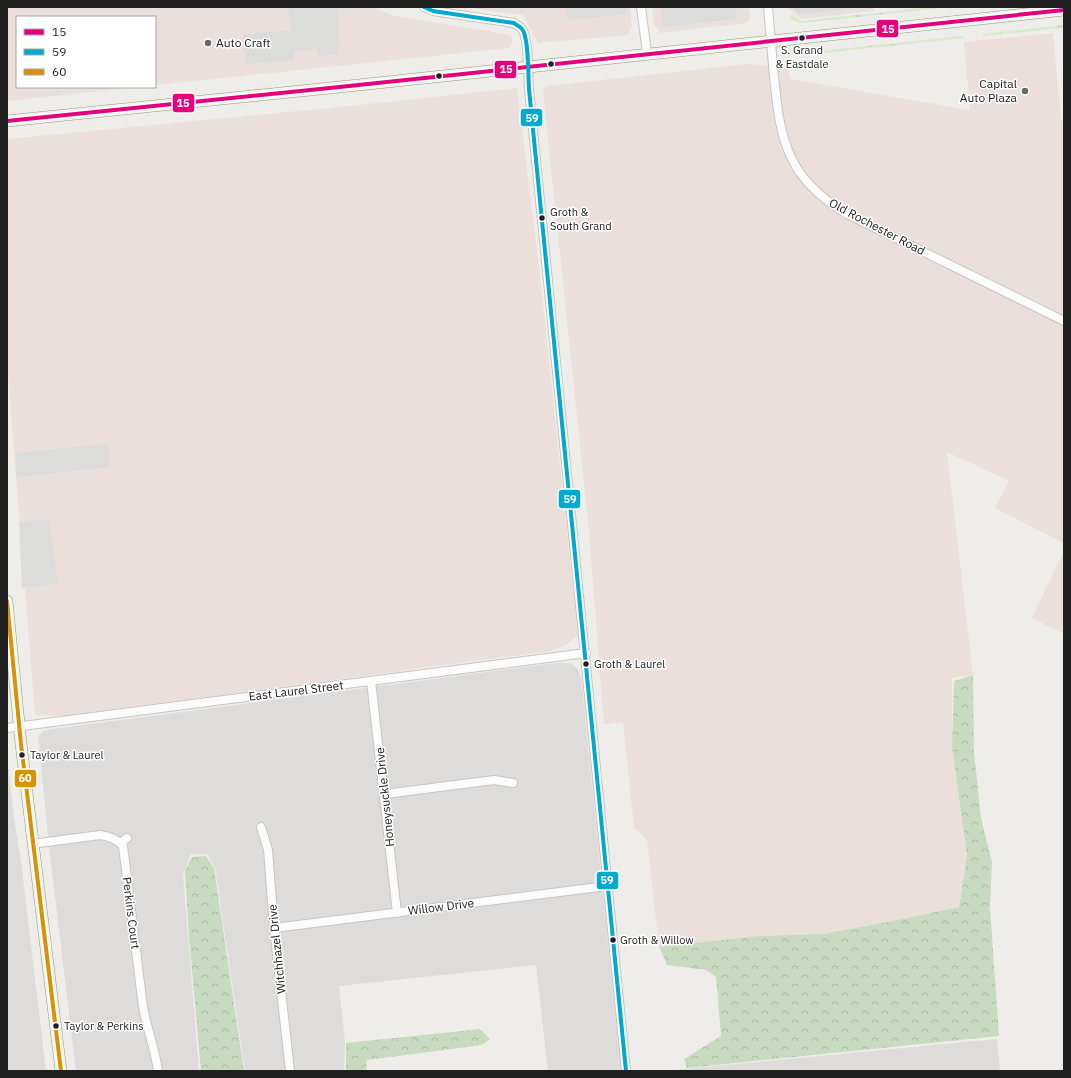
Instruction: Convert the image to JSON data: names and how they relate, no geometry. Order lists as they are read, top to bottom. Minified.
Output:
{"streets":{"street":["Old Rochester Road","East Laurel Street","Honeysuckle Drive","Willow Drive","Perkins Court","Witchhazel Drive"]},"crossings":[["East Laurel Street","Honeysuckle Drive"],["Honeysuckle Drive","Willow Drive"],["Willow Drive","Witchhazel Drive"]],"places":["S. Grand & Eastdale","Auto Craft","Capital Auto Plaza","Groth & South Grand","Groth & Laurel","Taylor & Laurel","Groth & Willow","Taylor & Perkins"],"lines":["transit line 59","transit line 15","transit line 60"],"legend":["15","59","60"]}
